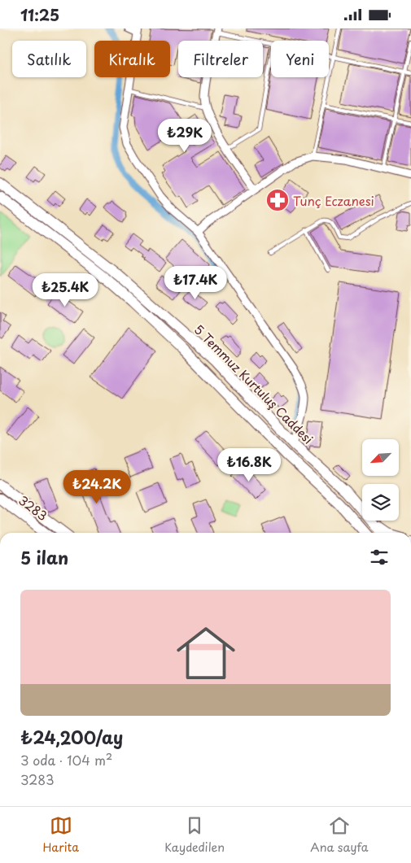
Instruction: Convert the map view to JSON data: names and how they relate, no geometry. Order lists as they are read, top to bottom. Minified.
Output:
{"streets":{"main road":["5 Temmuz Kurtuluş Caddesi","3283"]},"places":{"pharmacy":["Tunç Eczanesi"]},"north":"bottom left","page":{"status":"11:25","chip":["Satılık","Kiralık","Filtreler","Yeni"],"price":["₺29K","₺17.4K","₺25.4K","₺16.8K","₺24.2K"],"heading":"5 ilan","list":[{"name":"₺24,200/ay","note":"3 oda · 104 m² · 3283"}],"tabs":["Harita","Kaydedilen","Ana sayfa"]}}
